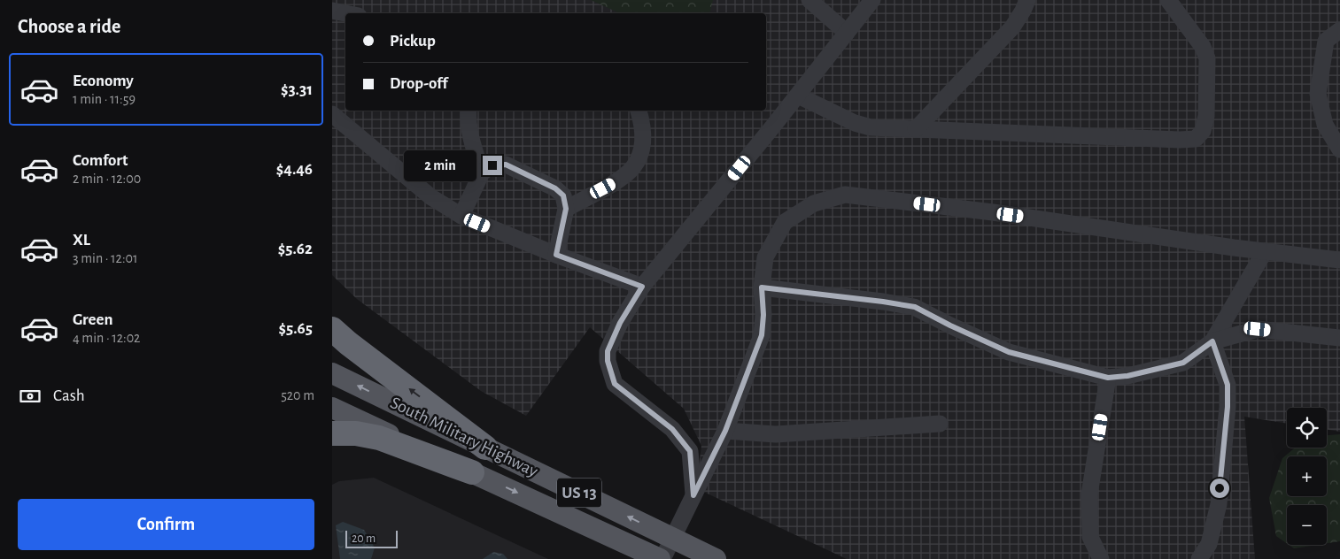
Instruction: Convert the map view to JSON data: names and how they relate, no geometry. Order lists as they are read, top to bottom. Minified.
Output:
{"streets":{"main road":["South Military Highway","US 13"]},"scale_bar":"20 m","page":{"heading":"Choose a ride","banner":["Pickup","Drop-off"],"list":[{"name":"Economy","note":"1 min · 11:59","value":"$3.31"},{"name":"Comfort","note":"2 min · 12:00","value":"$4.46"},{"name":"XL","note":"3 min · 12:01","value":"$5.62"},{"name":"Green","note":"4 min · 12:02","value":"$5.65"}],"bubble":"2 min","pay":["Cash","520 m"],"map_buttons":["+","−"],"buttons":"Confirm","scale":"20 m"}}
